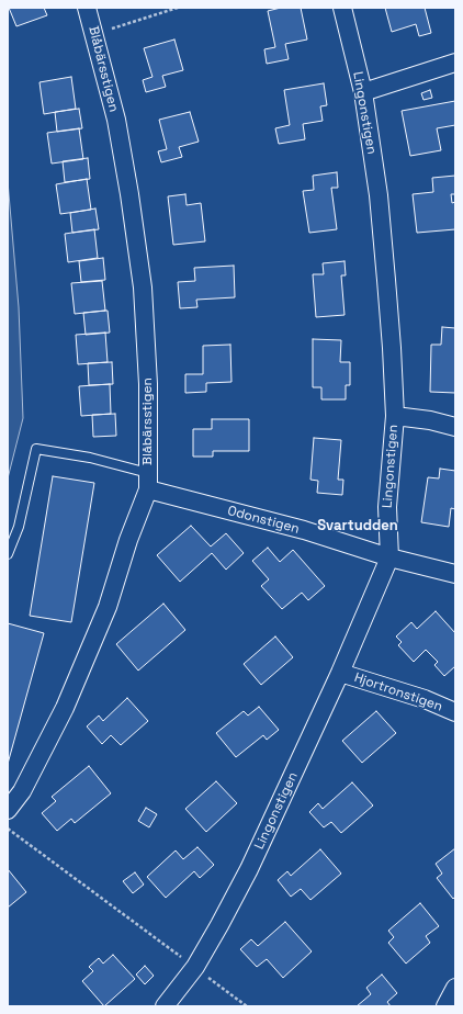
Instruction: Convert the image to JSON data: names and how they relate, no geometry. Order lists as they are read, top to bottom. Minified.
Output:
{"streets":{"street":["Blåbärsstigen","Lingonstigen","Odonstigen","Hjortronstigen"]},"crossings":[["Blåbärsstigen","Odonstigen"],["Lingonstigen","Odonstigen"],["Lingonstigen","Hjortronstigen"]],"districts":["Svartudden"]}
